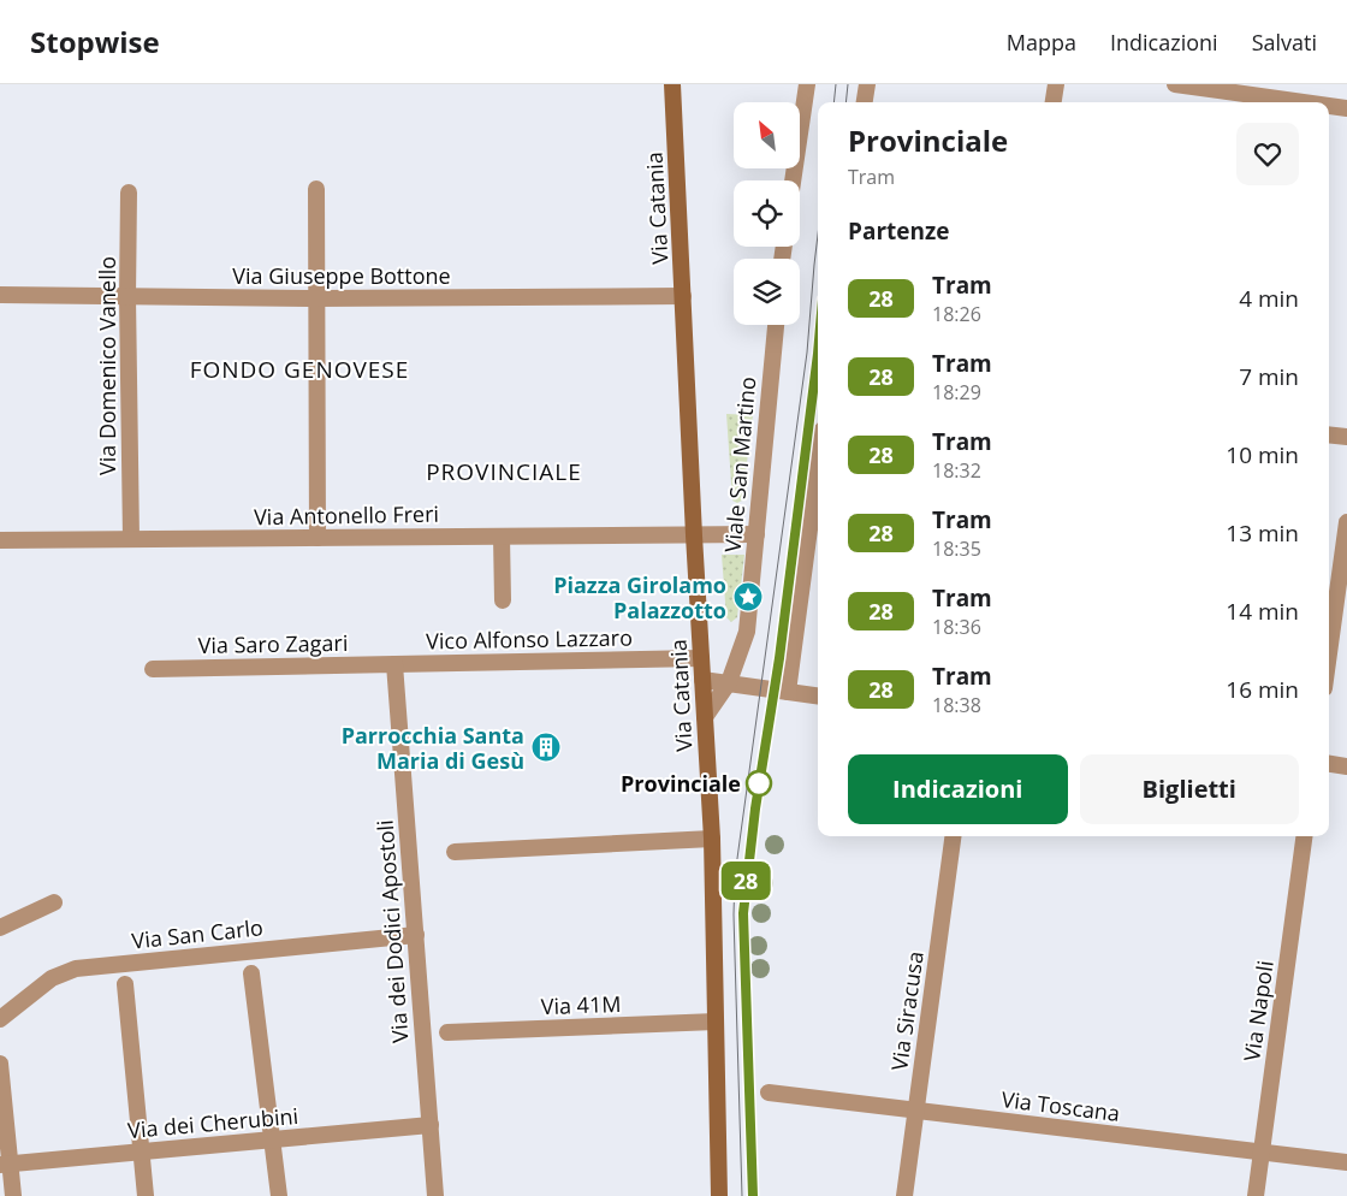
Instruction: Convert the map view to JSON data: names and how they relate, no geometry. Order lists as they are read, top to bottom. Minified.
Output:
{"streets":{"main road":["Via Catania"],"street":["Via Giuseppe Bottone","Via Domenico Vanello","Viale San Martino","Via Antonello Freri","Vico Alfonso Lazzaro","Via Saro Zagari","Via dei Dodici Apostoli","Via San Carlo","Via 41M","Via Siracusa","Via Napoli","Via Toscana","Via dei Cherubini"]},"crossings":[["Via Catania","Via Giuseppe Bottone"],["Via Catania","Viale San Martino"],["Via Catania","Via Antonello Freri"],["Via Catania","Vico Alfonso Lazzaro"],["Via Catania","Via 41M"],["Via Giuseppe Bottone","Via Domenico Vanello"],["Via Domenico Vanello","Via Antonello Freri"],["Viale San Martino","Via Antonello Freri"],["Vico Alfonso Lazzaro","Via Saro Zagari"],["Vico Alfonso Lazzaro","Via dei Dodici Apostoli"],["Via Saro Zagari","Via dei Dodici Apostoli"],["Via dei Dodici Apostoli","Via San Carlo"],["Via dei Dodici Apostoli","Via dei Cherubini"],["Via Siracusa","Via Toscana"],["Via Napoli","Via Toscana"]],"districts":["FONDO GENOVESE","PROVINCIALE"],"places":{"place":["Piazza Girolamo Palazzotto"],"building":["Parrocchia Santa Maria di Gesù"],"other":["Provinciale"]},"lines":["tram line 28"],"north":"top left","page":{"header":"Stopwise","nav":["Mappa","Indicazioni","Salvati"],"on_map":"28","heading":[["Provinciale","Tram"],"Partenze"],"list":[{"mark":"28","name":"Tram","note":"18:26","value":"4 min"},{"mark":"28","name":"Tram","note":"18:29","value":"7 min"},{"mark":"28","name":"Tram","note":"18:32","value":"10 min"},{"mark":"28","name":"Tram","note":"18:35","value":"13 min"},{"mark":"28","name":"Tram","note":"18:36","value":"14 min"},{"mark":"28","name":"Tram","note":"18:38","value":"16 min"}],"buttons":["Indicazioni","Biglietti"]}}
